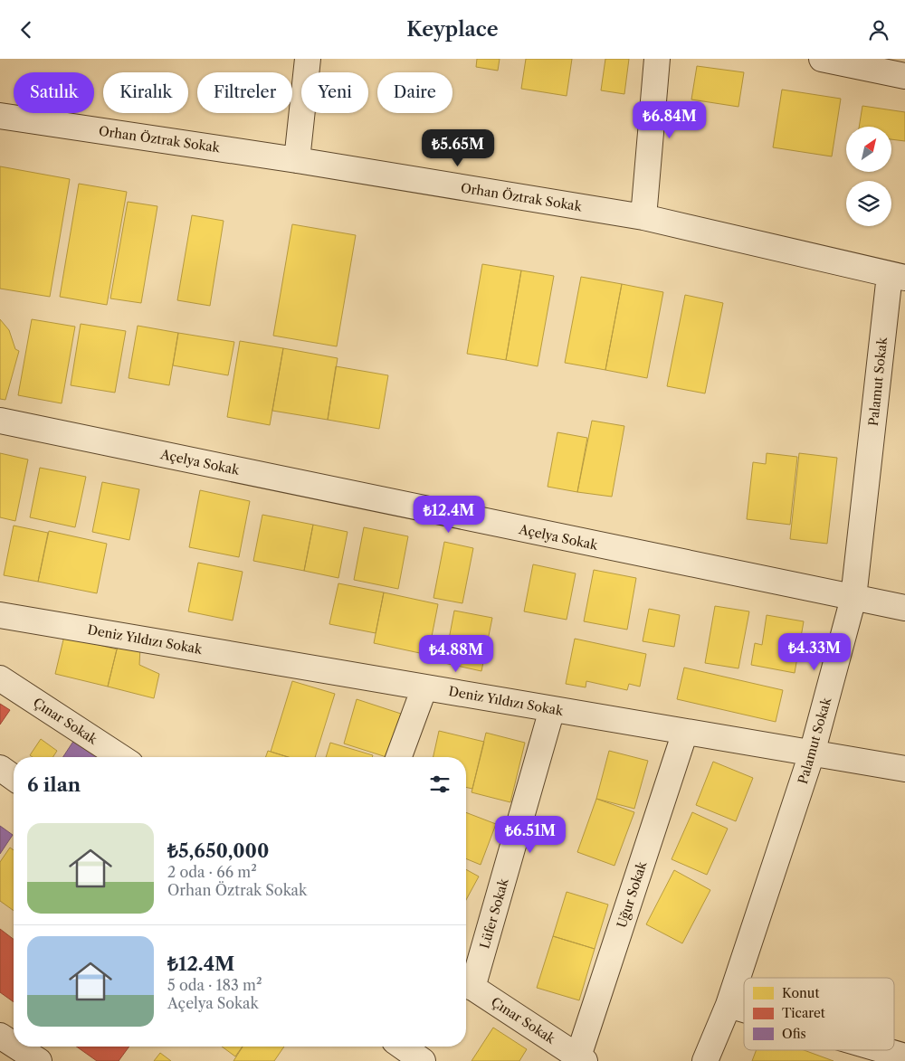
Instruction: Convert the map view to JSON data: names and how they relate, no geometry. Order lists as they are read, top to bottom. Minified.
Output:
{"streets":{"street":["Orhan Öztrak Sokak","Palamut Sokak","Açelya Sokak","Deniz Yıldızı Sokak","Çınar Sokak","Uğur Sokak","Lüfer Sokak"]},"crossings":[["Orhan Öztrak Sokak","Palamut Sokak"],["Palamut Sokak","Açelya Sokak"],["Palamut Sokak","Deniz Yıldızı Sokak"],["Deniz Yıldızı Sokak","Uğur Sokak"],["Deniz Yıldızı Sokak","Lüfer Sokak"],["Çınar Sokak","Uğur Sokak"],["Çınar Sokak","Lüfer Sokak"]],"legend":["Konut","Ticaret","Ofis"],"north":"top right","page":{"header":"Keyplace","chip":["Satılık","Kiralık","Filtreler","Yeni","Daire"],"price":["₺6.84M","₺5.65M","₺12.4M","₺4.33M","₺4.88M","₺6.51M"],"heading":"6 ilan","list":[{"name":"₺5,650,000","note":"2 oda · 66 m² · Orhan Öztrak Sokak"},{"name":"₺12.4M","note":"5 oda · 183 m² · Açelya Sokak"}]}}
